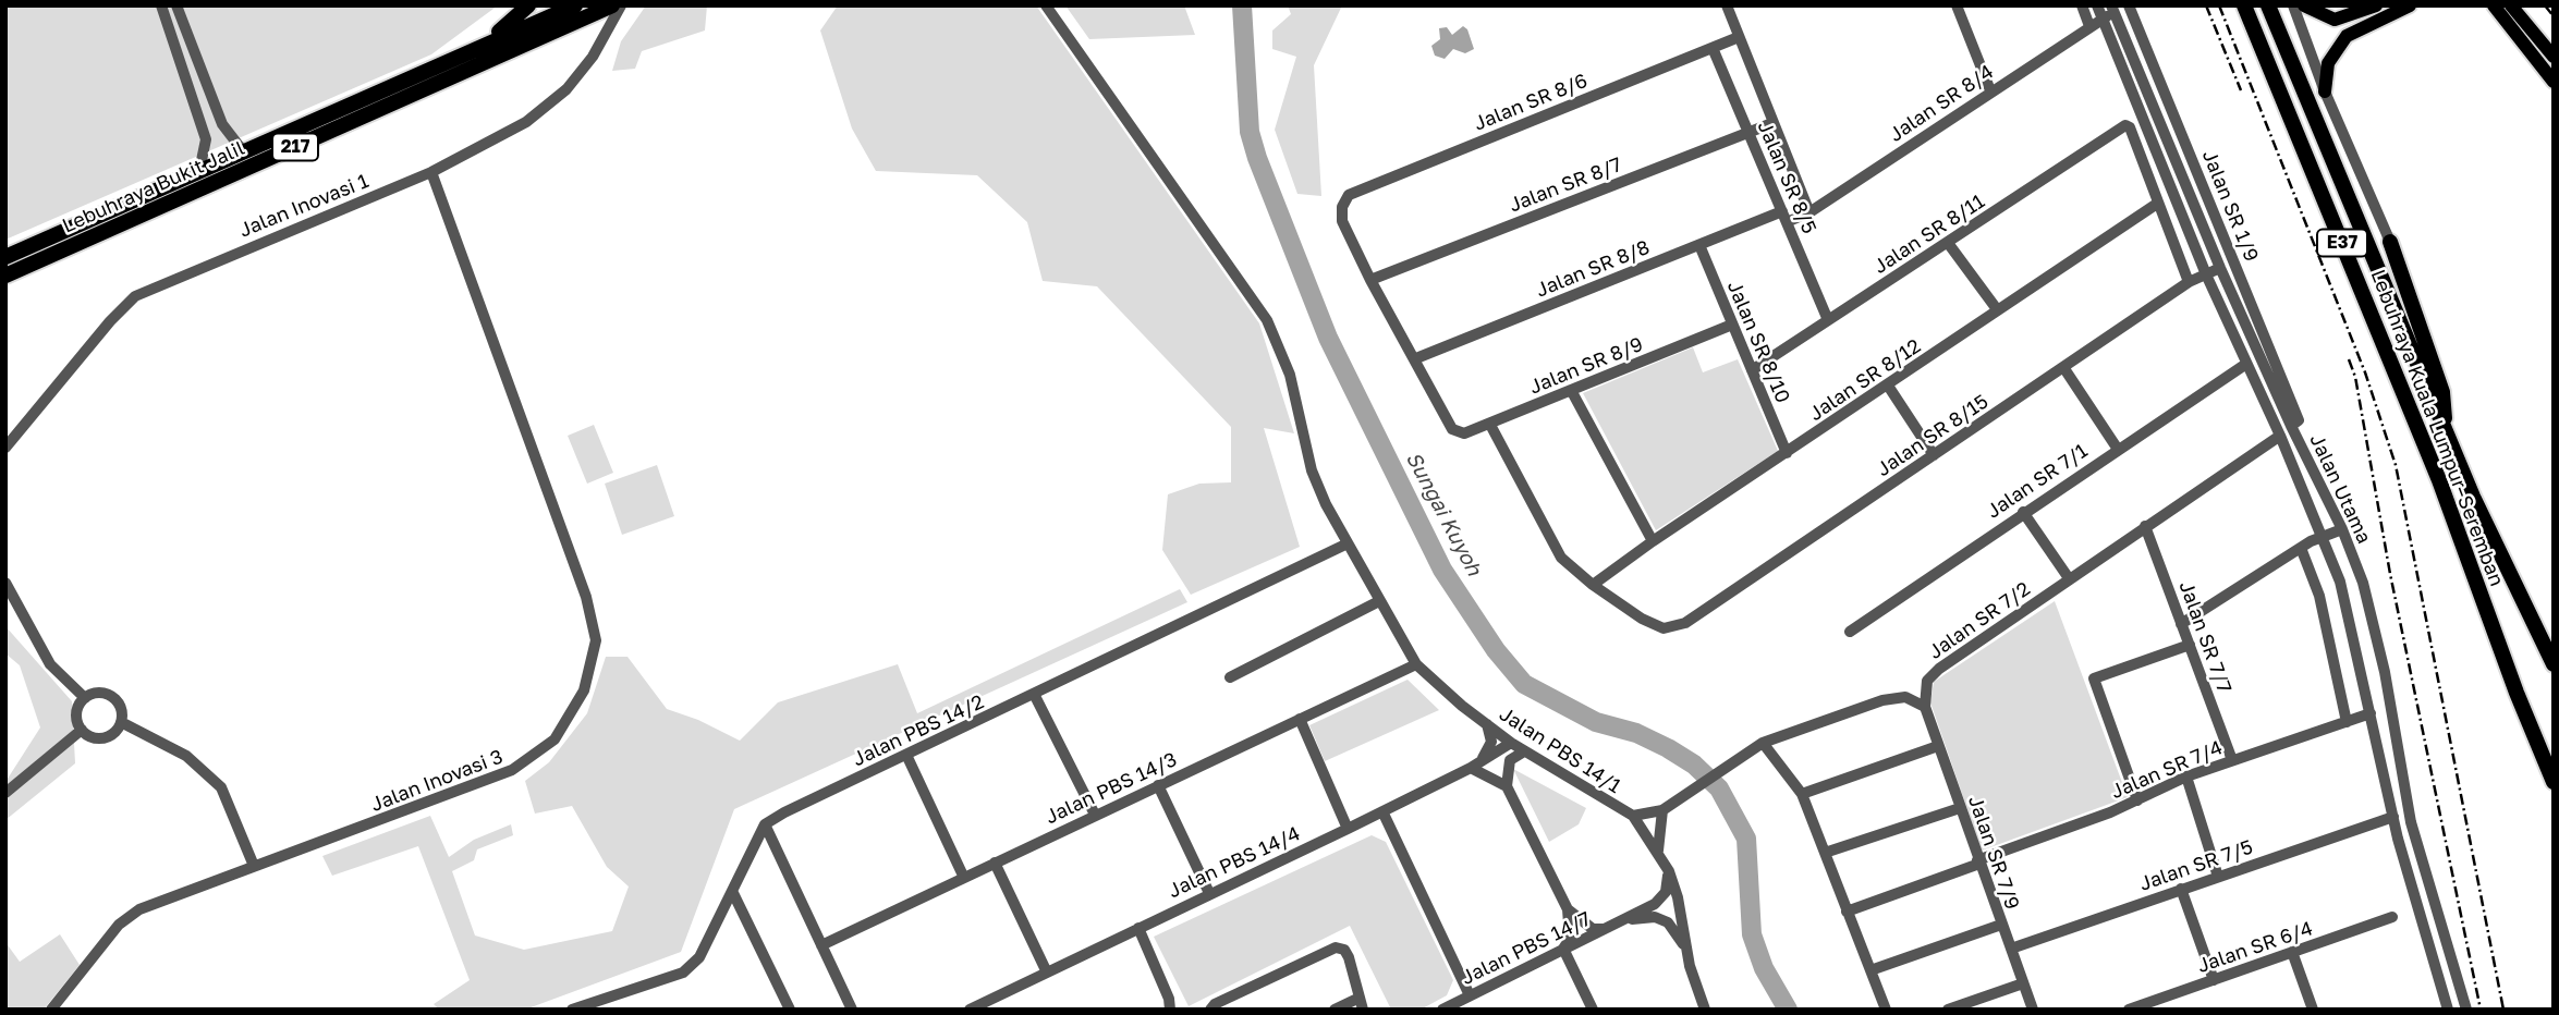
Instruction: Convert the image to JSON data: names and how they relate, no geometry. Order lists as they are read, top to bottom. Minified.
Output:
{"streets":{"highway":["217","Lebuhraya Bukit Jalil","E37","Lebuhraya Kuala Lumpur–Seremban"],"street":["Jalan SR 8/6","Jalan SR 8/4","Jalan SR 8/5","Jalan SR 8/7","Jalan Inovasi 1","Jalan SR 1/9","Jalan SR 8/11","Jalan SR 8/8","Jalan SR 8/10","Jalan SR 8/9","Jalan SR 8/12","Jalan SR 8/15","Jalan SR 7/1","Jalan Utama","Jalan SR 7/2","Jalan SR 7/7","Jalan PBS 14/2","Jalan PBS 14/1","Jalan SR 7/4","Jalan Inovasi 3","Jalan PBS 14/3","Jalan SR 7/9","Jalan PBS 14/4","Jalan SR 7/5","Jalan SR 6/4","Jalan PBS 14/7"]},"crossings":[["Jalan SR 8/6","Jalan SR 8/5"],["Jalan SR 8/6","Jalan SR 8/7"],["Jalan SR 8/4","Jalan SR 8/5"],["Jalan SR 8/4","Jalan SR 8/8"],["Jalan SR 8/4","Jalan Utama"],["Jalan SR 8/5","Jalan SR 8/7"],["Jalan SR 8/5","Jalan SR 8/11"],["Jalan SR 8/5","Jalan SR 8/8"],["Jalan Inovasi 1","Jalan Inovasi 3"],["Jalan SR 1/9","Jalan Utama"],["Jalan SR 8/11","Jalan SR 8/10"],["Jalan SR 8/11","Jalan SR 8/12"],["Jalan SR 8/8","Jalan SR 8/10"],["Jalan SR 8/8","Jalan SR 8/9"],["Jalan SR 8/10","Jalan SR 8/9"],["Jalan SR 8/10","Jalan SR 8/12"],["Jalan SR 8/12","Jalan SR 8/15"],["Jalan SR 8/15","Jalan Utama"],["Jalan SR 7/1","Jalan Utama"],["Jalan Utama","Jalan SR 7/2"],["Jalan Utama","Jalan SR 7/4"],["Jalan Utama","Jalan SR 7/5"],["Jalan SR 7/2","Jalan SR 7/7"],["Jalan SR 7/2","Jalan SR 7/9"],["Jalan SR 7/7","Jalan SR 7/4"],["Jalan PBS 14/2","Jalan PBS 14/1"],["Jalan PBS 14/1","Jalan PBS 14/3"],["Jalan PBS 14/1","Jalan PBS 14/4"],["Jalan PBS 14/1","Jalan PBS 14/7"],["Jalan SR 7/4","Jalan SR 7/9"],["Jalan SR 7/9","Jalan SR 7/5"]],"water":["Sungai Kuyoh"]}
